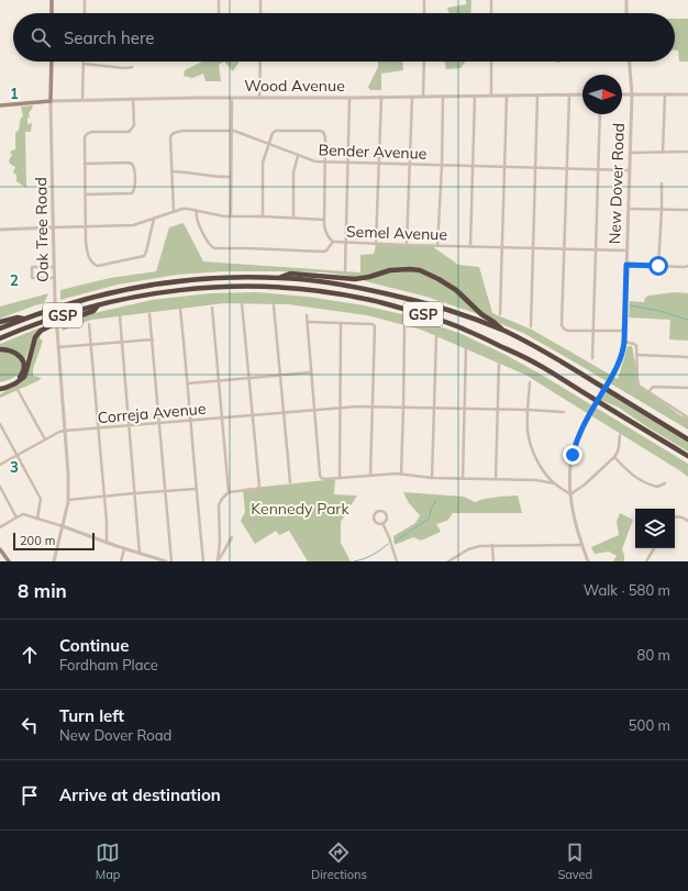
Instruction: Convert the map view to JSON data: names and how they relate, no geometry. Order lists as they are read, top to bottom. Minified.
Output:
{"streets":{"highway":["GSP"],"main road":["Wood Avenue","Oak Tree Road"],"street":["Bender Avenue","New Dover Road","Semel Avenue","Correja Avenue"]},"crossings":[["Wood Avenue","Oak Tree Road"],["Bender Avenue","New Dover Road"],["New Dover Road","Semel Avenue"],["Oak Tree Road","Correja Avenue"]],"parks":["Kennedy Park"],"scale_bar":"200 m","north":"right","page":{"search":"Search here","scale":"200 m","heading":["8 min","Walk · 580 m"],"list":[["Continue","Fordham Place","80 m"],["Turn left","New Dover Road","500 m"],"Arrive at destination"],"nav":["Map","Directions","Saved"]},"grid":{"rows":["1","2","3"]}}
